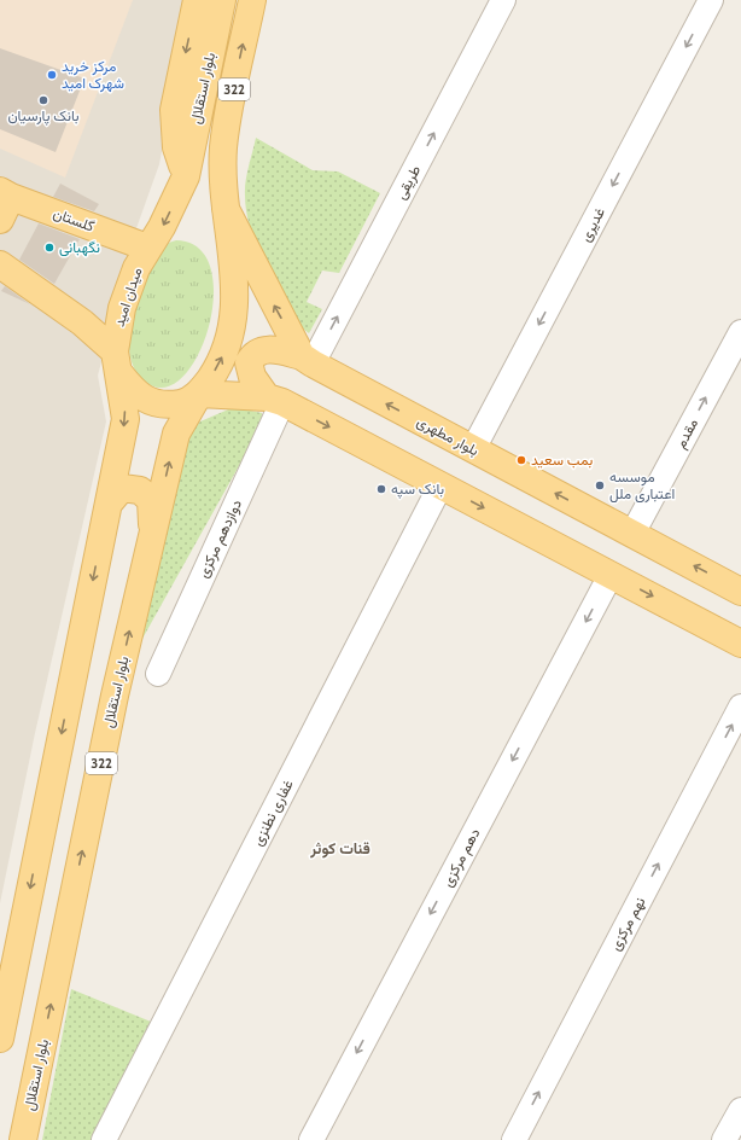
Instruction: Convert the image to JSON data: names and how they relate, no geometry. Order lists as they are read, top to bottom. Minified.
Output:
{"streets":{"main road":["بلوار استقلال","322","گلستان","میدان امید","بلوار مطهری"],"street":["طریقی","غدیری","مقدم","دوازدهم مرکزی","غفاری نطنزی","دهم مرکزی","نهم مرکزی"]},"crossings":[["بلوار استقلال","میدان امید"],["طریقی","بلوار مطهری"],["گلستان","میدان امید"],["غدیری","بلوار مطهری"],["مقدم","بلوار مطهری"],["بلوار مطهری","دوازدهم مرکزی"]],"one_way":["طریقی","غدیری","مقدم","دهم مرکزی","نهم مرکزی"],"districts":["قنات کوثر"],"places":["مرکز خرید شهرک امید","بانک پارسیان","نگهبانی","بمب سعید","موسسه اعتباری ملل","بانک سپه"]}
